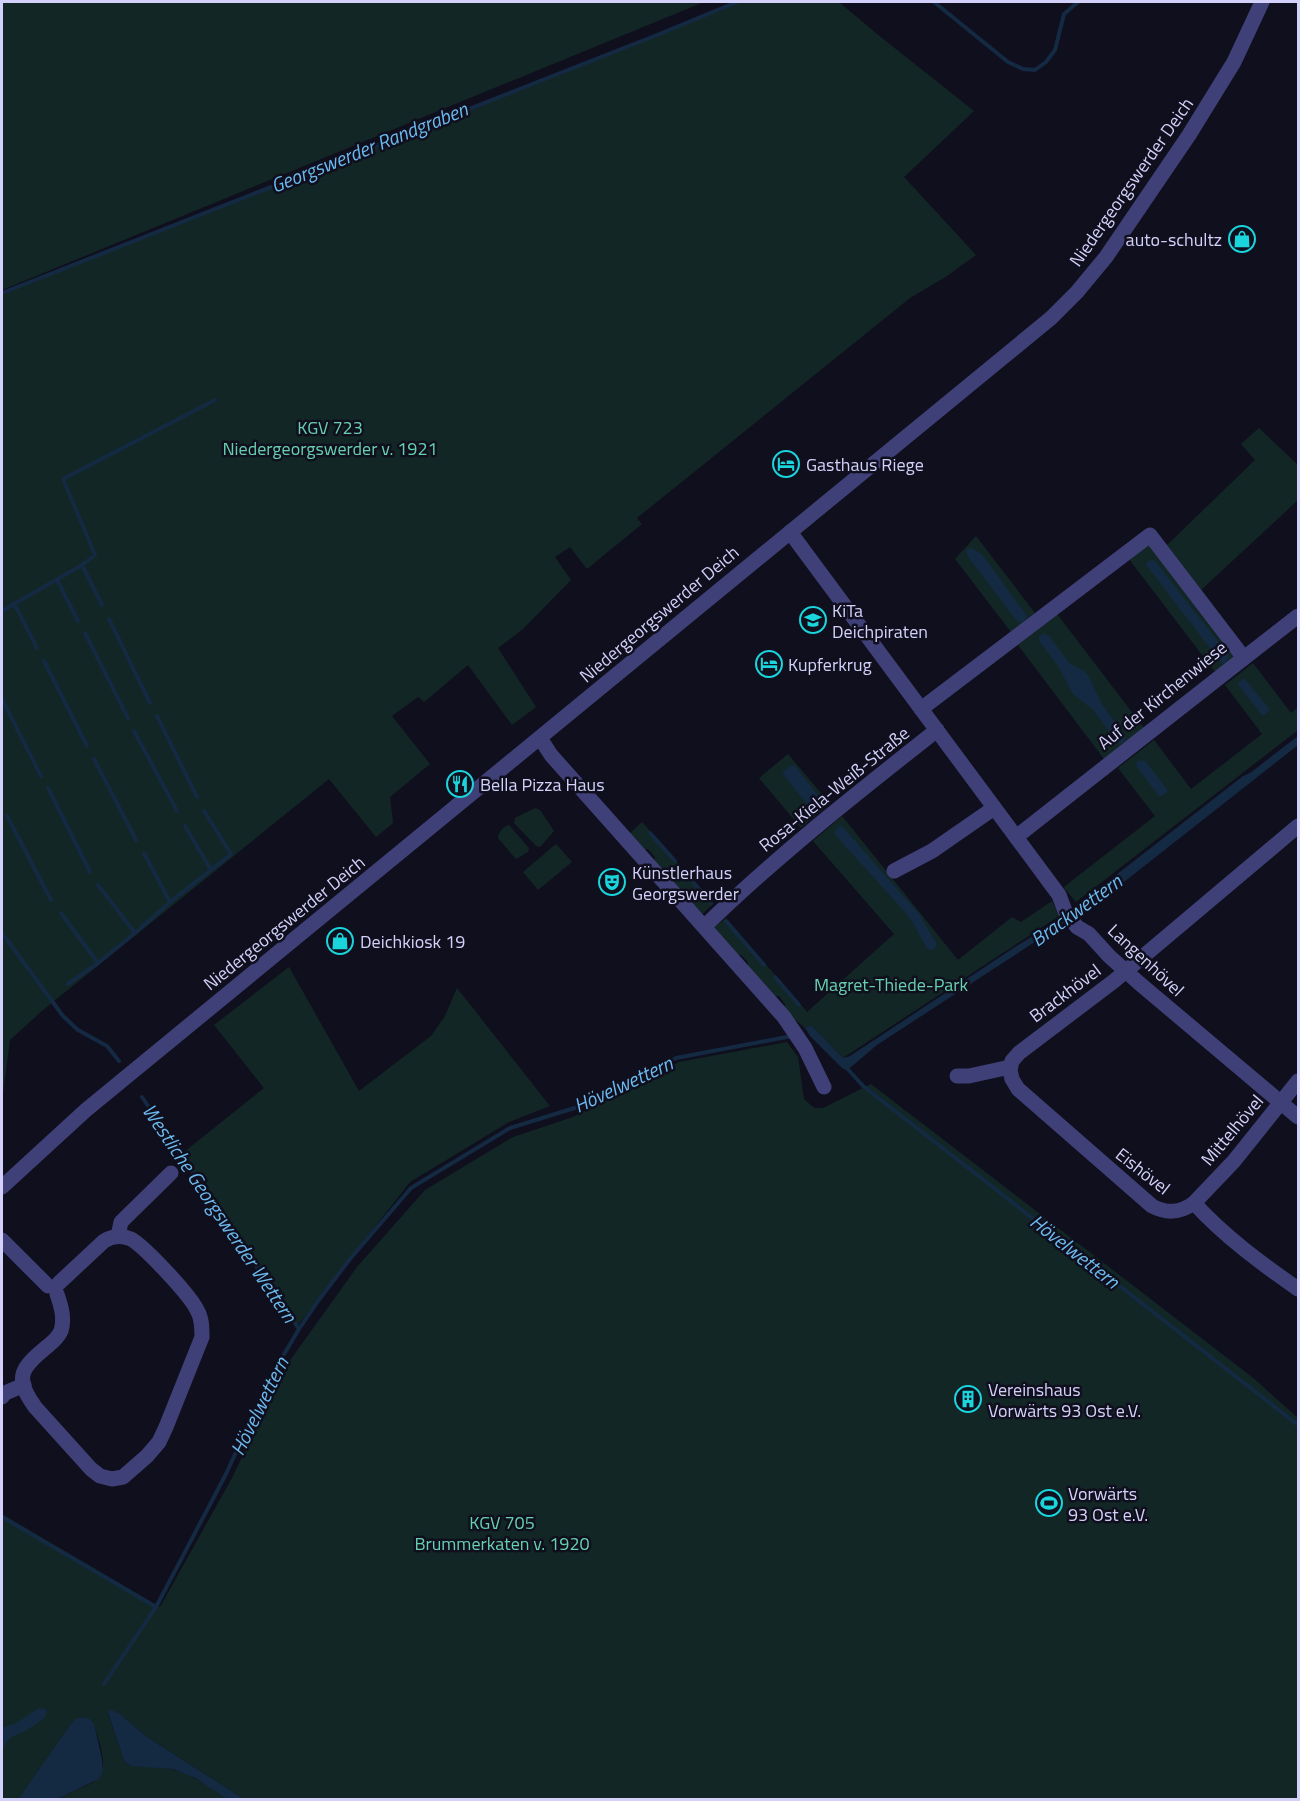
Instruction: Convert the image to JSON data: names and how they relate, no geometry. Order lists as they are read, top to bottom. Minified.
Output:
{"streets":{"street":["Niedergeorgswerder Deich","Auf der Kirchenwiese","Rosa-Kiela-Weiß-Straße","Langenhövel","Brackhövel","Mittelhövel","Eishövel"]},"crossings":[["Niedergeorgswerder Deich","Langenhövel"],["Auf der Kirchenwiese","Langenhövel"],["Rosa-Kiela-Weiß-Straße","Langenhövel"],["Langenhövel","Brackhövel"],["Langenhövel","Mittelhövel"],["Brackhövel","Eishövel"],["Mittelhövel","Eishövel"]],"water":["Georgswerder Randgraben","Brackwettern","Hövelwettern","Westliche Georgswerder Wettern"],"parks":["KGV 723 Niedergeorgswerder v. 1921","Magret-Thiede-Park","KGV 705 Brummerkaten v. 1920"],"places":{"shop":["auto-schultz","Deichkiosk 19"],"hotel":["Gasthaus Riege","Kupferkrug"],"school or university":["KiTa Deichpiraten"],"restaurant":["Bella Pizza Haus"],"theatre":["Künstlerhaus Georgswerder"],"building":["Vereinshaus Vorwärts 93 Ost e.V."],"sports":["Vorwärts 93 Ost e.V."]}}
